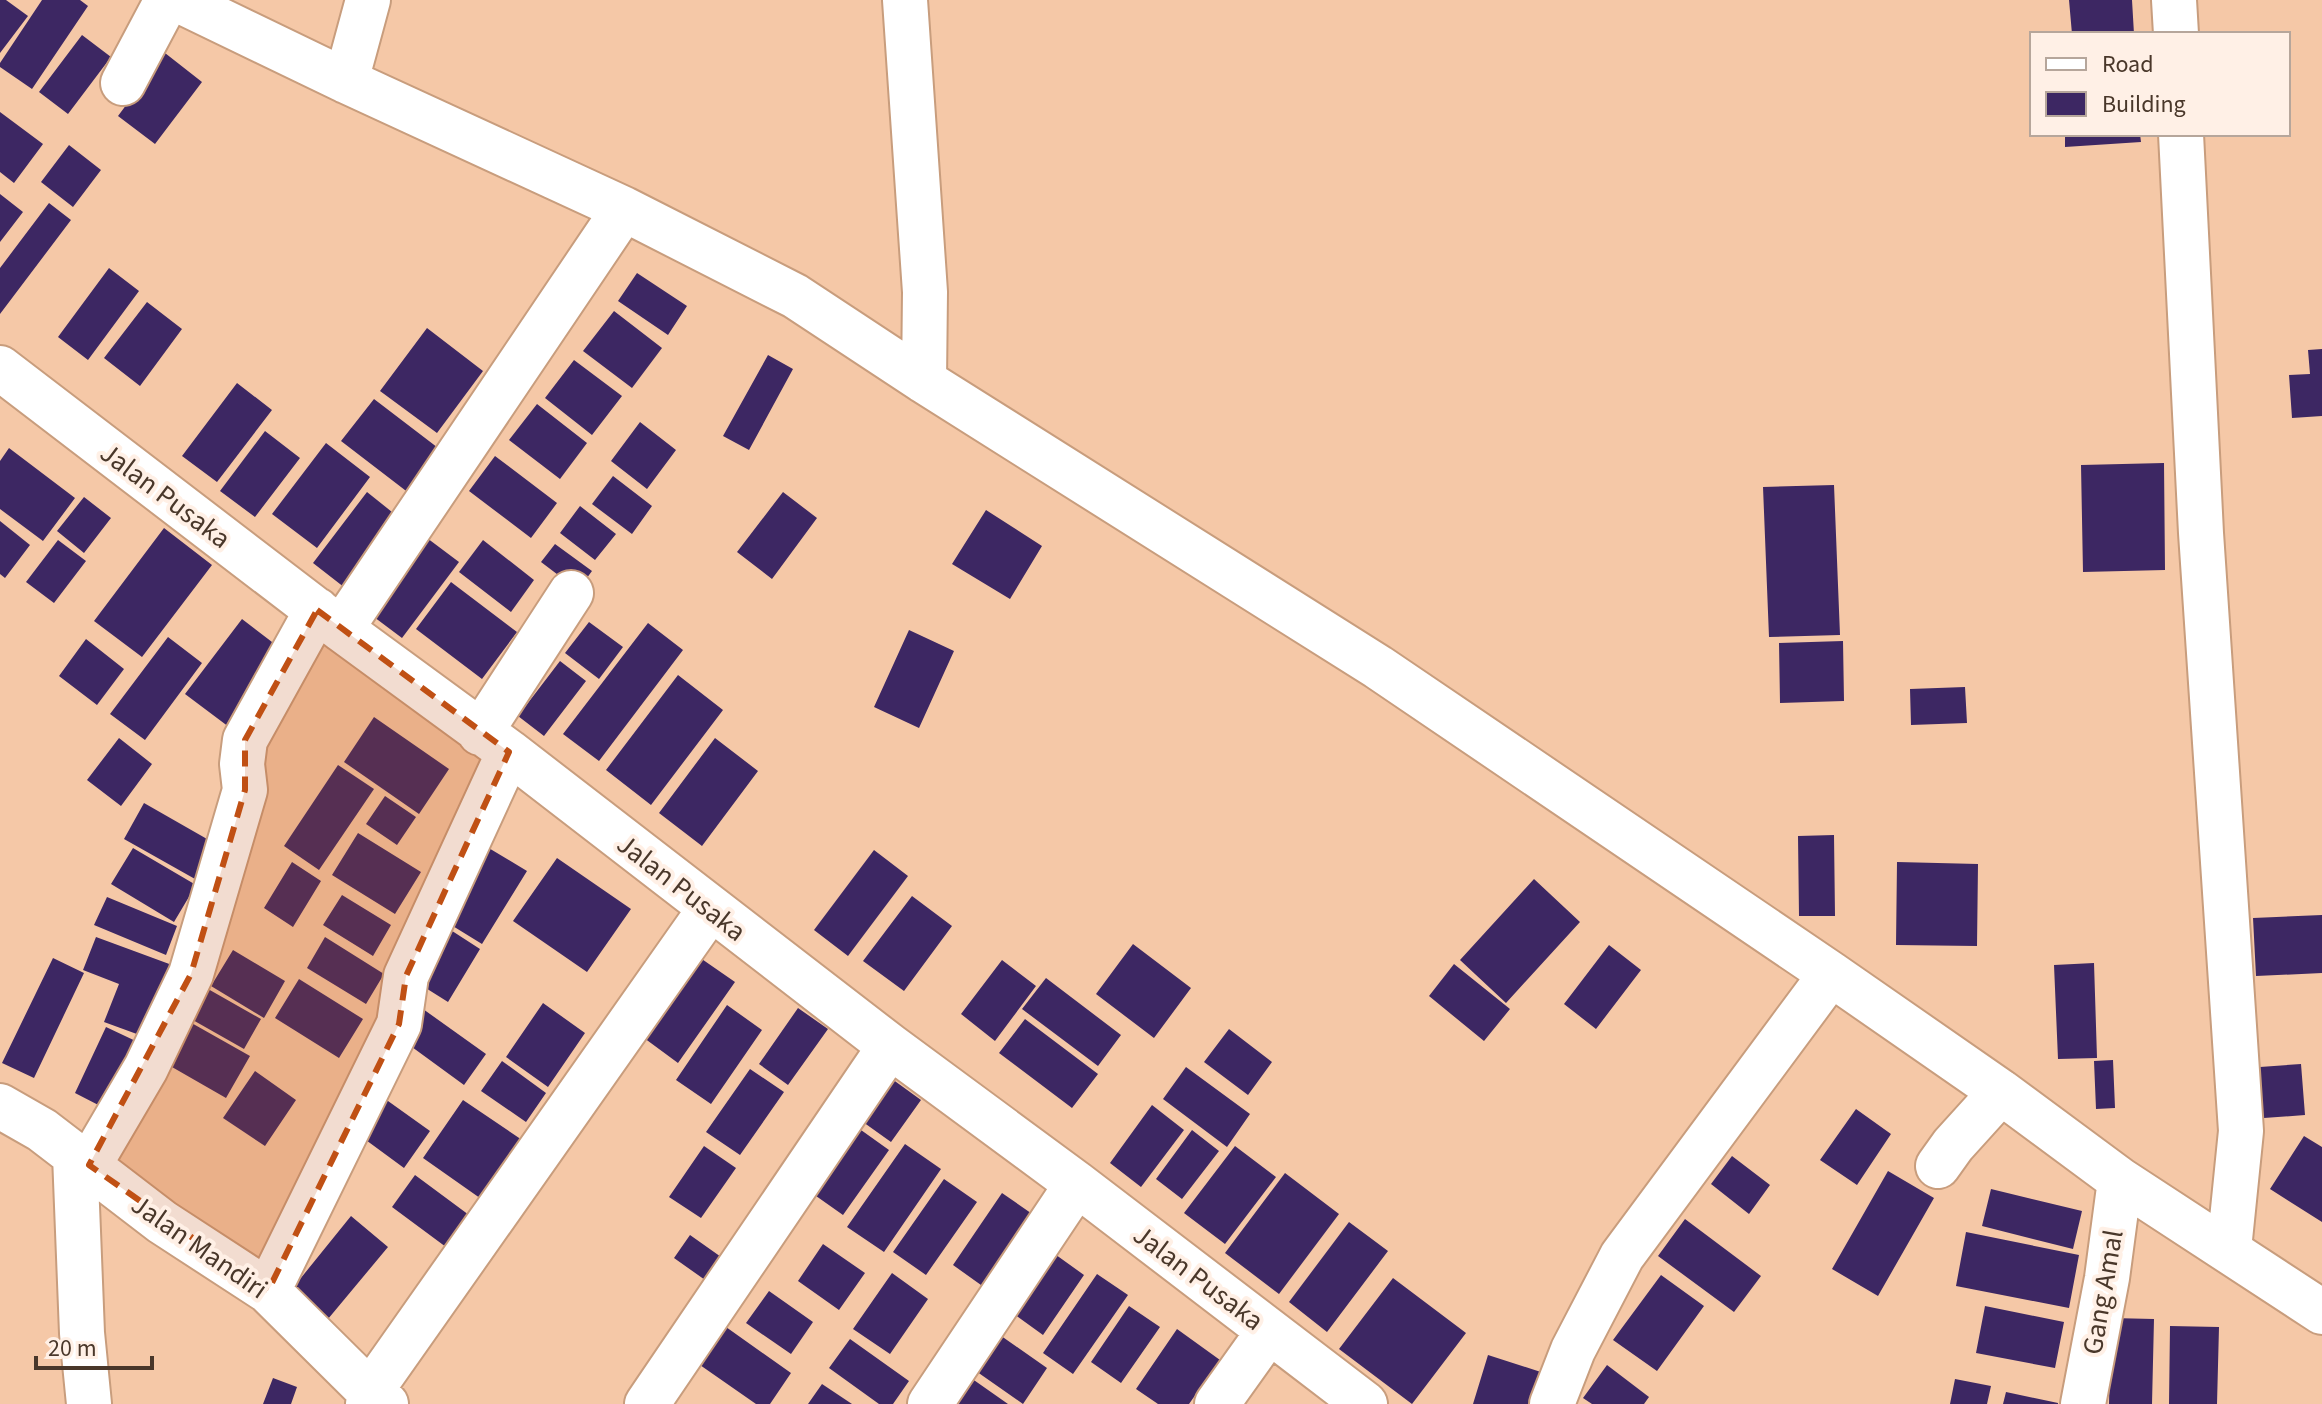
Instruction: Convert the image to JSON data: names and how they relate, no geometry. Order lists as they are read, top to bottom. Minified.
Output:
{"streets":{"street":["Jalan Pusaka","Jalan Mandiri","Gang Amal"]},"legend":["Road","Building"],"scale_bar":"20 m"}
